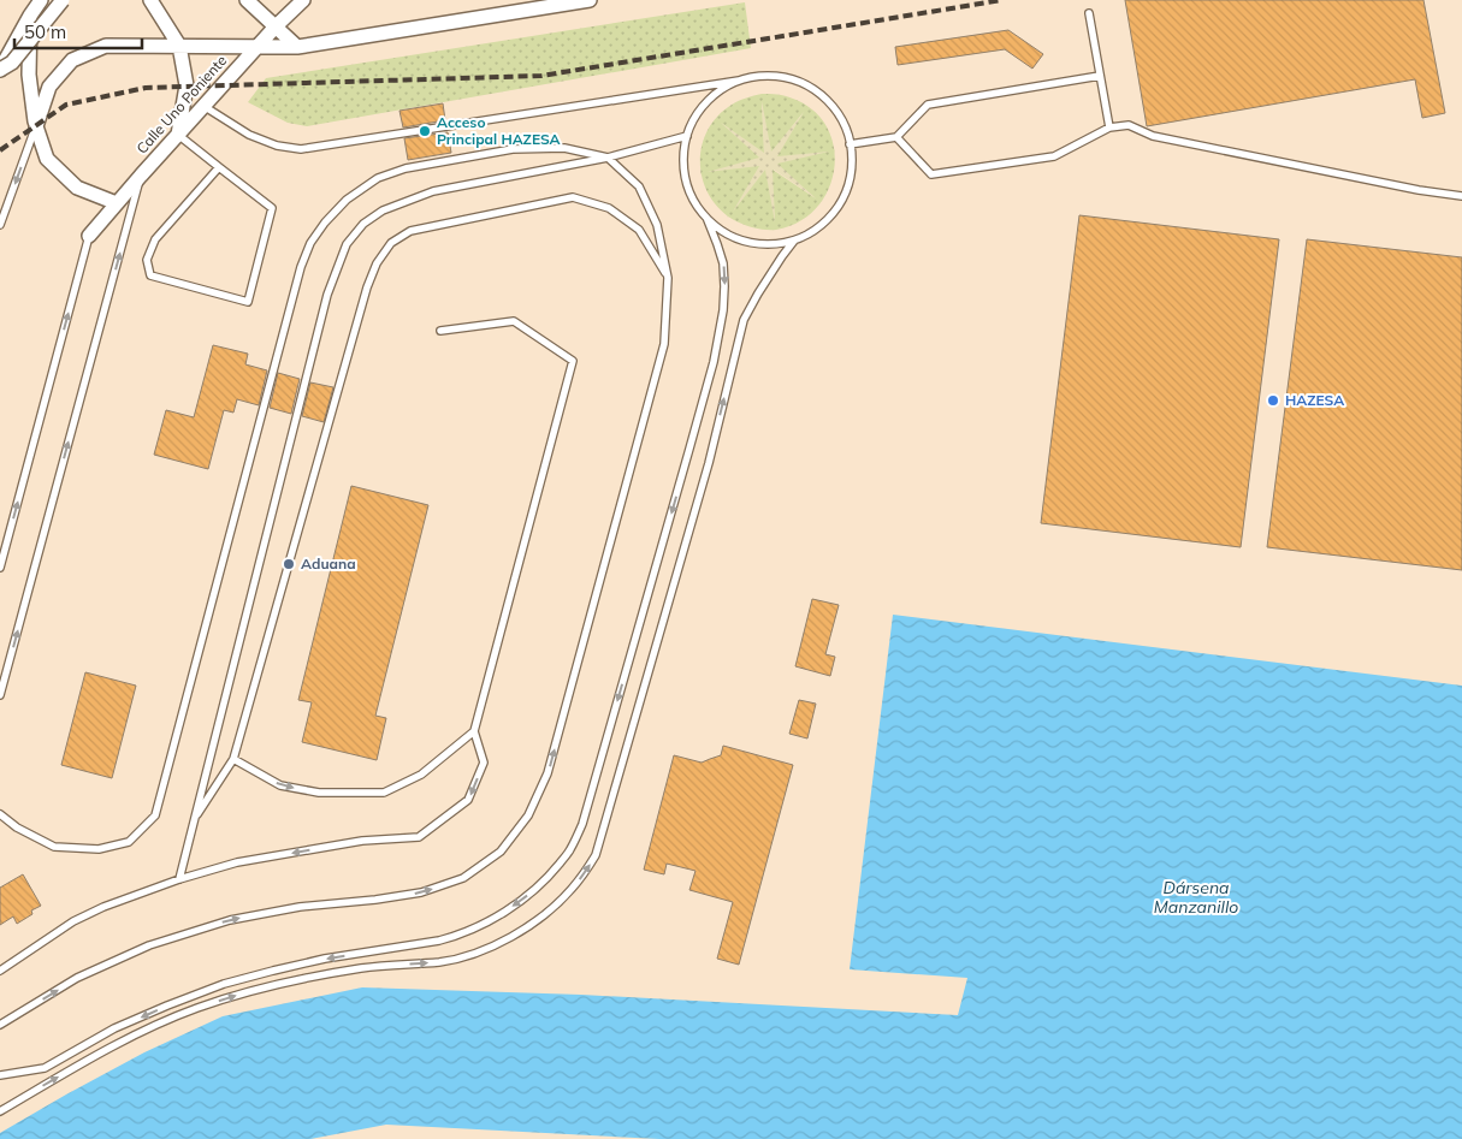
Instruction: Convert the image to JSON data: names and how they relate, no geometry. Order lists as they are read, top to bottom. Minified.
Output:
{"streets":{"street":["Calle Uno Poniente"]},"water":["Dársena Manzanillo"],"places":["Acceso Principal HAZESA","HAZESA","Aduana"],"scale_bar":"50 m"}
